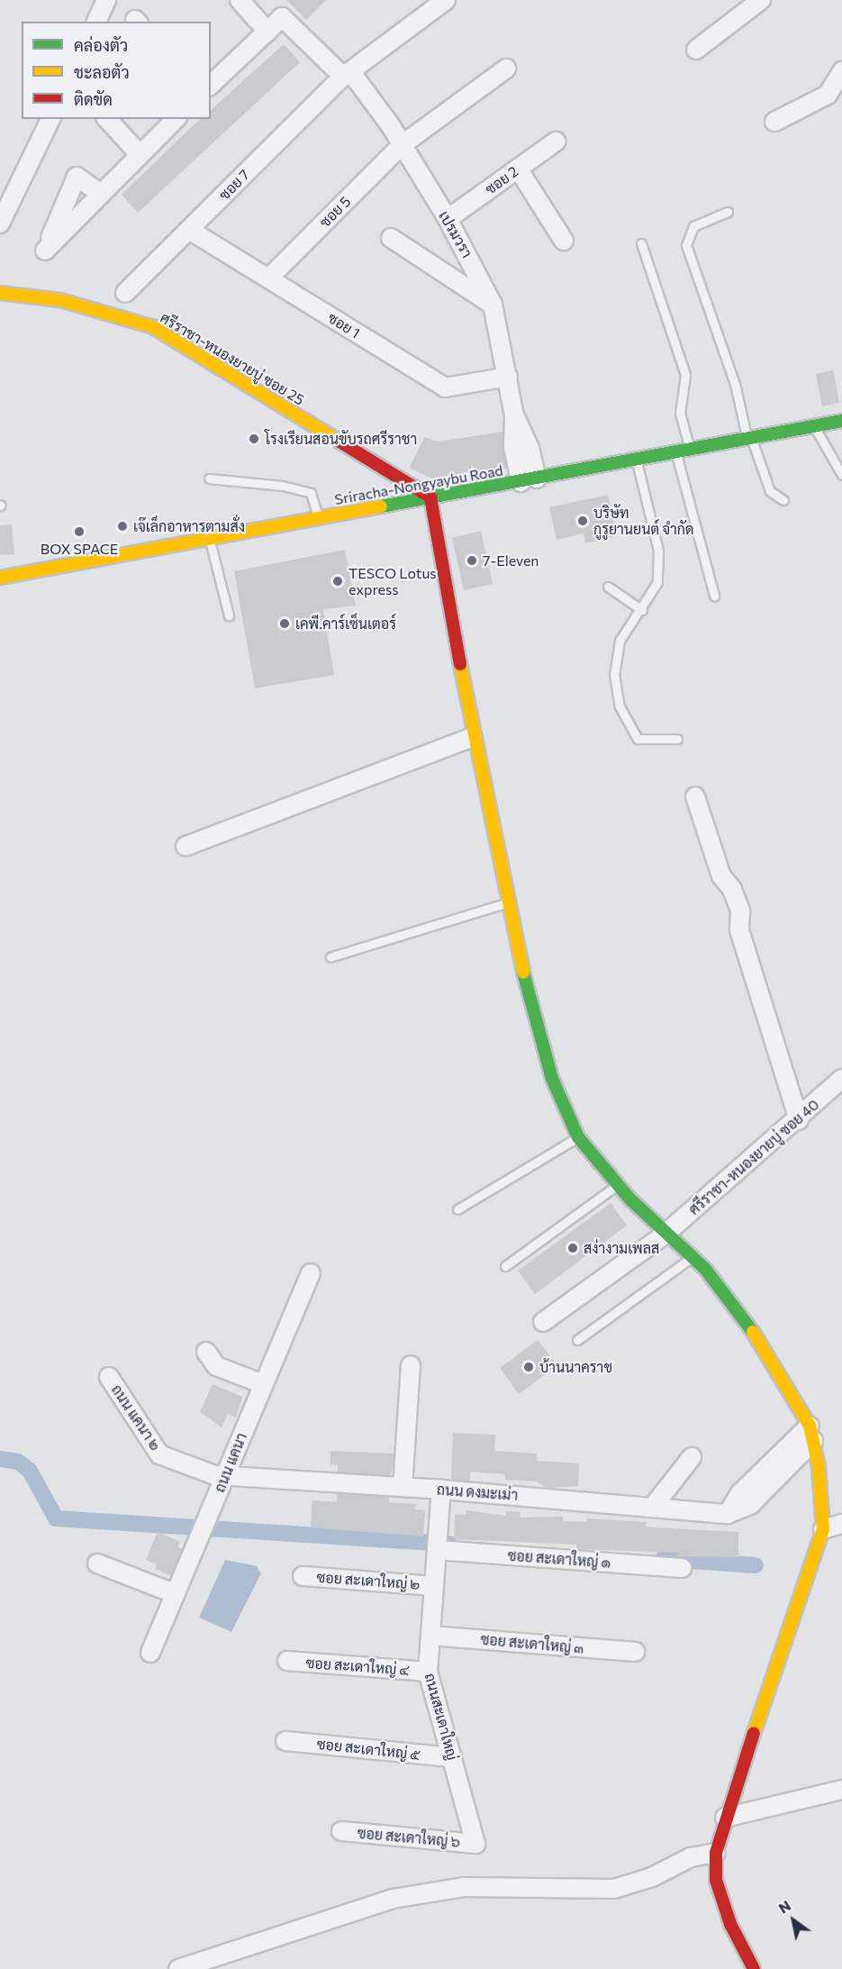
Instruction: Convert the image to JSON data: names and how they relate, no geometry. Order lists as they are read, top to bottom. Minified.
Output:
{"streets":{"street":["ซอย 2","ซอย 7","ซอย 5","เปรมวรา","ซอย 1","ศรีราชา-หนองยายบู่ ซอย 25","Sriracha-Nongyaybu Road","ศรีราชา-หนองยายบู่ ซอย 40","ถนน แคนา ๒","ถนน แคนา","ถนน ดงมะเม่า","ซอย สะเดาใหญ่ ๑","ซอย สะเดาใหญ่ ๒","ซอย สะเดาใหญ่ ๓","ซอย สะเดาใหญ่ ๔","ถนนสะเดาใหญ่","ซอย สะเดาใหญ่ ๕","ซอย สะเดาใหญ่ ๖"]},"crossings":[["ซอย 2","เปรมวรา"],["ซอย 7","เปรมวรา"],["ซอย 7","ซอย 1"],["ซอย 5","เปรมวรา"],["ซอย 5","ซอย 1"],["เปรมวรา","ซอย 1"],["เปรมวรา","Sriracha-Nongyaybu Road"],["ศรีราชา-หนองยายบู่ ซอย 25","Sriracha-Nongyaybu Road"],["ถนน แคนา ๒","ถนน แคนา"],["ถนน แคนา ๒","ถนน ดงมะเม่า"],["ถนน แคนา","ถนน ดงมะเม่า"],["ถนน ดงมะเม่า","ถนนสะเดาใหญ่"],["ซอย สะเดาใหญ่ ๑","ถนนสะเดาใหญ่"],["ซอย สะเดาใหญ่ ๒","ถนนสะเดาใหญ่"],["ซอย สะเดาใหญ่ ๓","ถนนสะเดาใหญ่"],["ซอย สะเดาใหญ่ ๔","ถนนสะเดาใหญ่"],["ถนนสะเดาใหญ่","ซอย สะเดาใหญ่ ๕"],["ถนนสะเดาใหญ่","ซอย สะเดาใหญ่ ๖"]],"places":["โรงเรียนสอนขับรถศรีราชา","บริษัท กูรูยานยนต์ จำกัด","เจ๊เล็กอาหารตามสั่ง","BOX SPACE","7-Eleven","TESCO Lotus express","เคพี.คาร์เซ็นเตอร์","สง่างามเพลส","บ้านนาคราช"],"legend":["คล่องตัว","ชะลอตัว","ติดขัด"],"north":"top left"}
